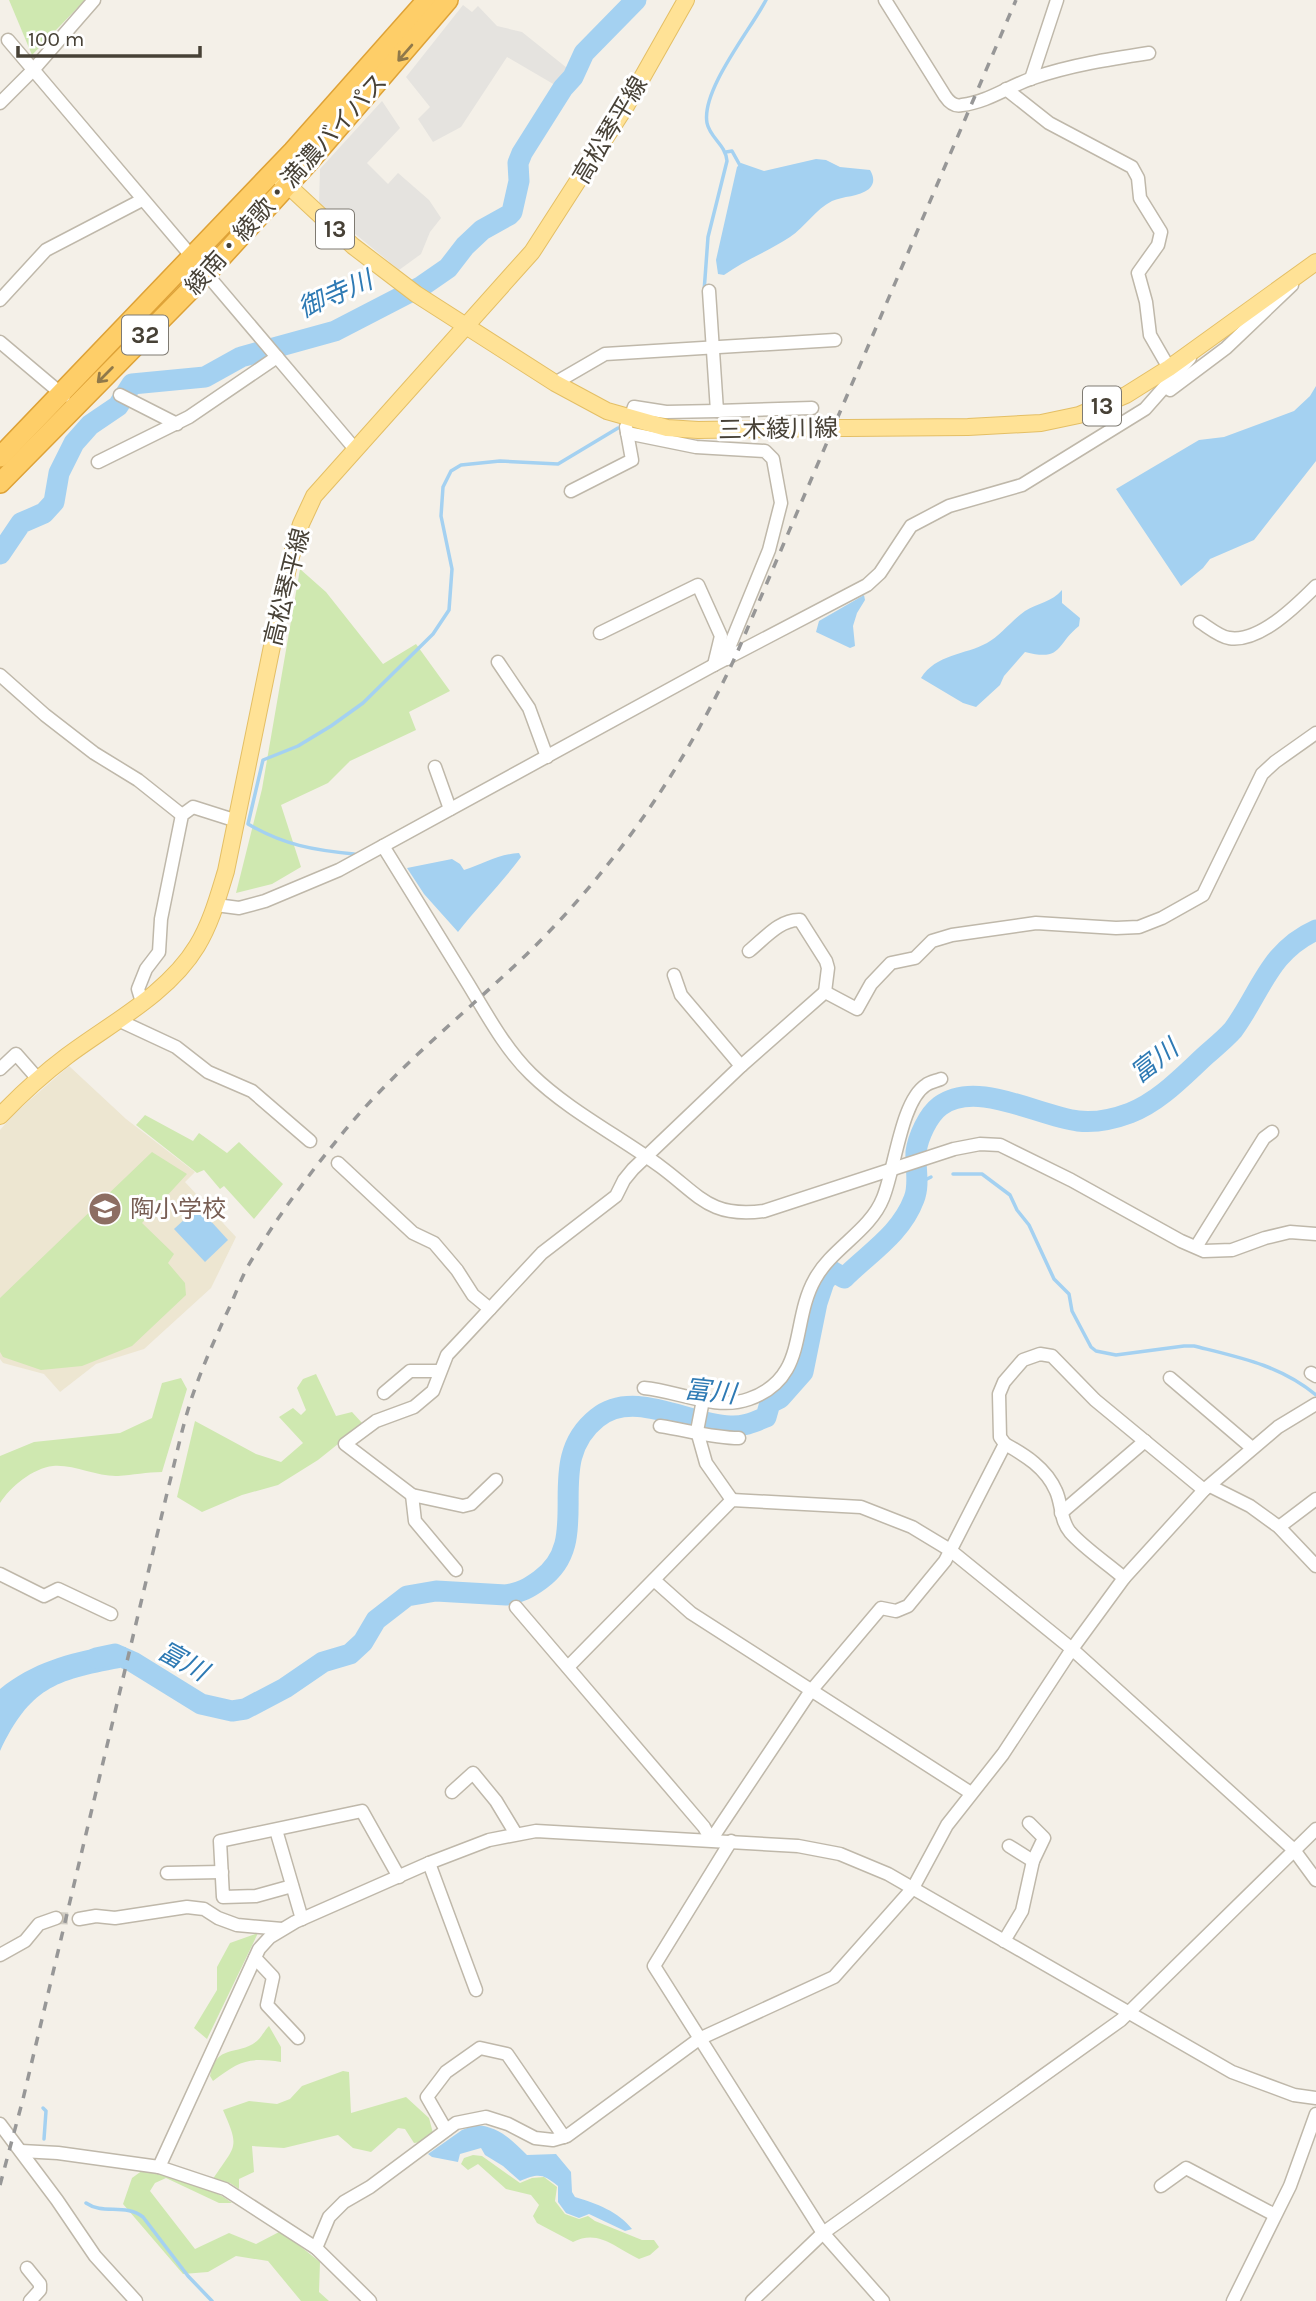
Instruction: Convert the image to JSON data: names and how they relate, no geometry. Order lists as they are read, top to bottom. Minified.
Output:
{"streets":{"highway":["綾南・綾歌・満濃バイパス","32"],"main road":["高松琴平線","13","三木綾川線"]},"crossings":[["高松琴平線","三木綾川線"],["綾南・綾歌・満濃バイパス","三木綾川線"]],"water":["御寺川","富川"],"places":{"school or university":["陶小学校"]},"scale_bar":"100 m"}
